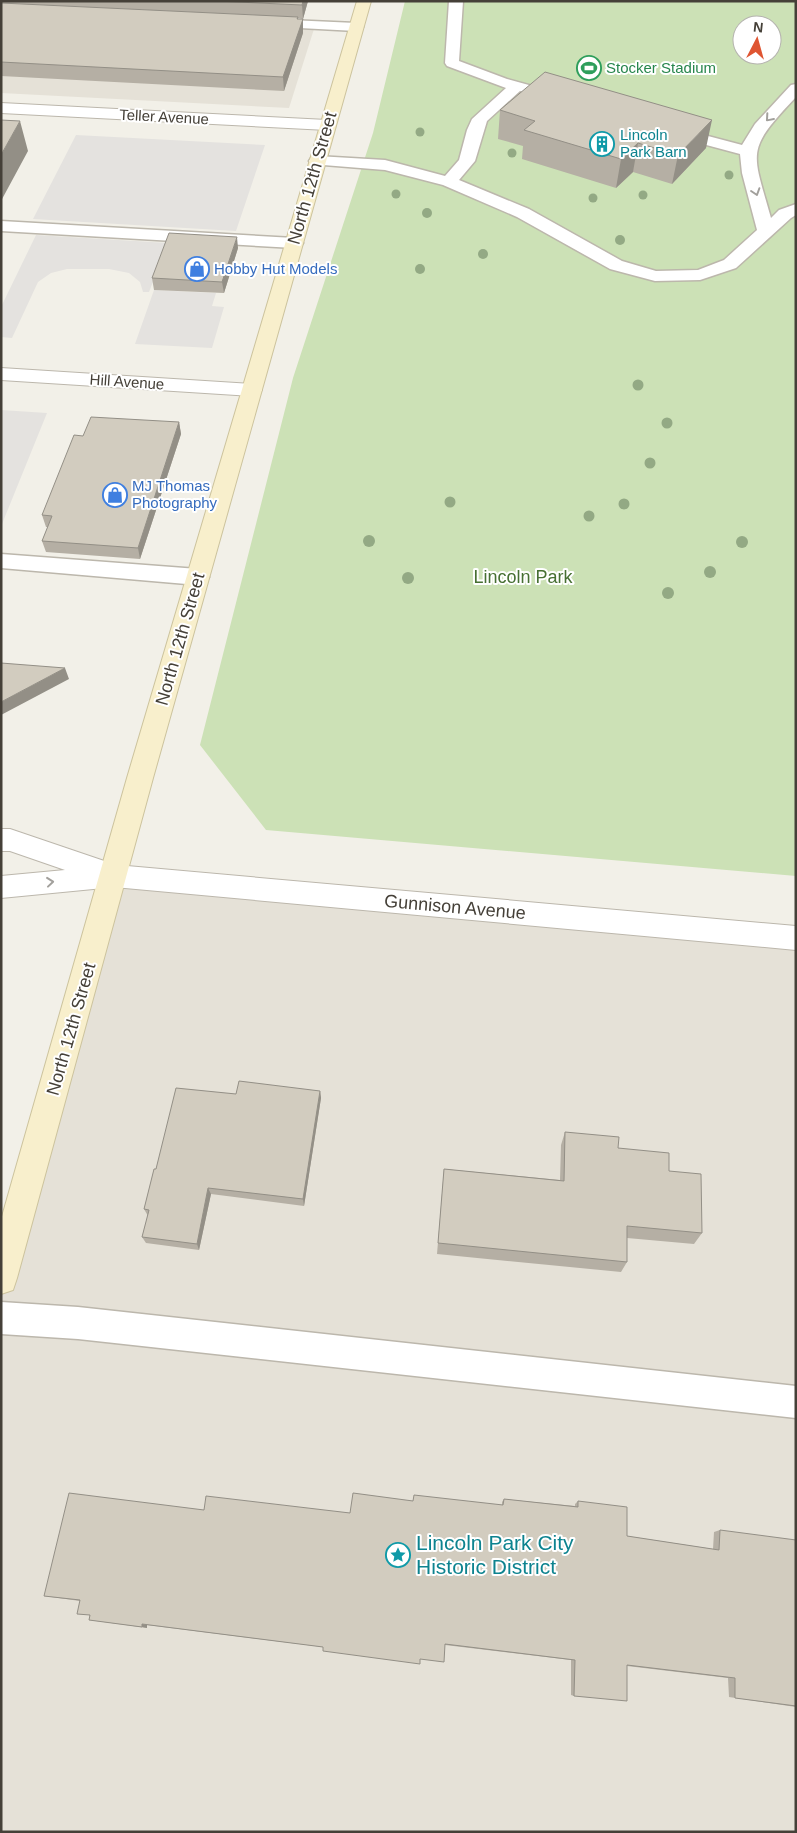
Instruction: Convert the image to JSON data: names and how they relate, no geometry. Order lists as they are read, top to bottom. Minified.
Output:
{"streets":{"main road":["North 12th Street"],"street":["Teller Avenue","Hill Avenue","Gunnison Avenue"]},"crossings":[["Teller Avenue","North 12th Street"],["North 12th Street","Hill Avenue"],["North 12th Street","Gunnison Avenue"]],"parks":["Lincoln Park"],"places":{"sports":["Stocker Stadium"],"building":["Lincoln Park Barn"],"shop":["Hobby Hut Models","MJ Thomas Photography"],"place":["Lincoln Park City Historic District"]},"north":"top"}
